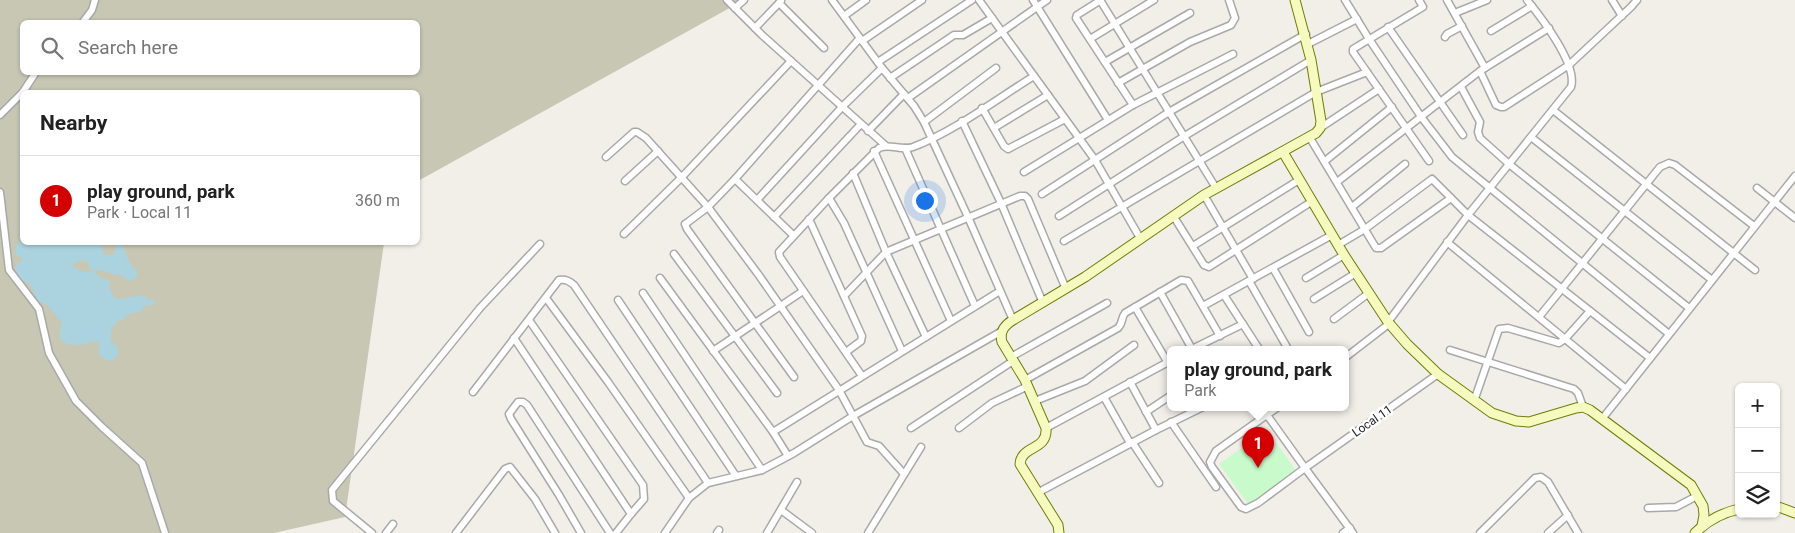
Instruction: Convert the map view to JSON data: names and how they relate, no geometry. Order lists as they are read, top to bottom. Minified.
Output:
{"streets":{"street":["Local 11"]},"page":{"search":"Search here","heading":"Nearby","list":[{"mark":"1","name":"play ground, park","note":"Park · Local 11","value":"360 m"}],"popup":["play ground, park","Park"],"map_buttons":["+","−"],"pins":"1"}}
